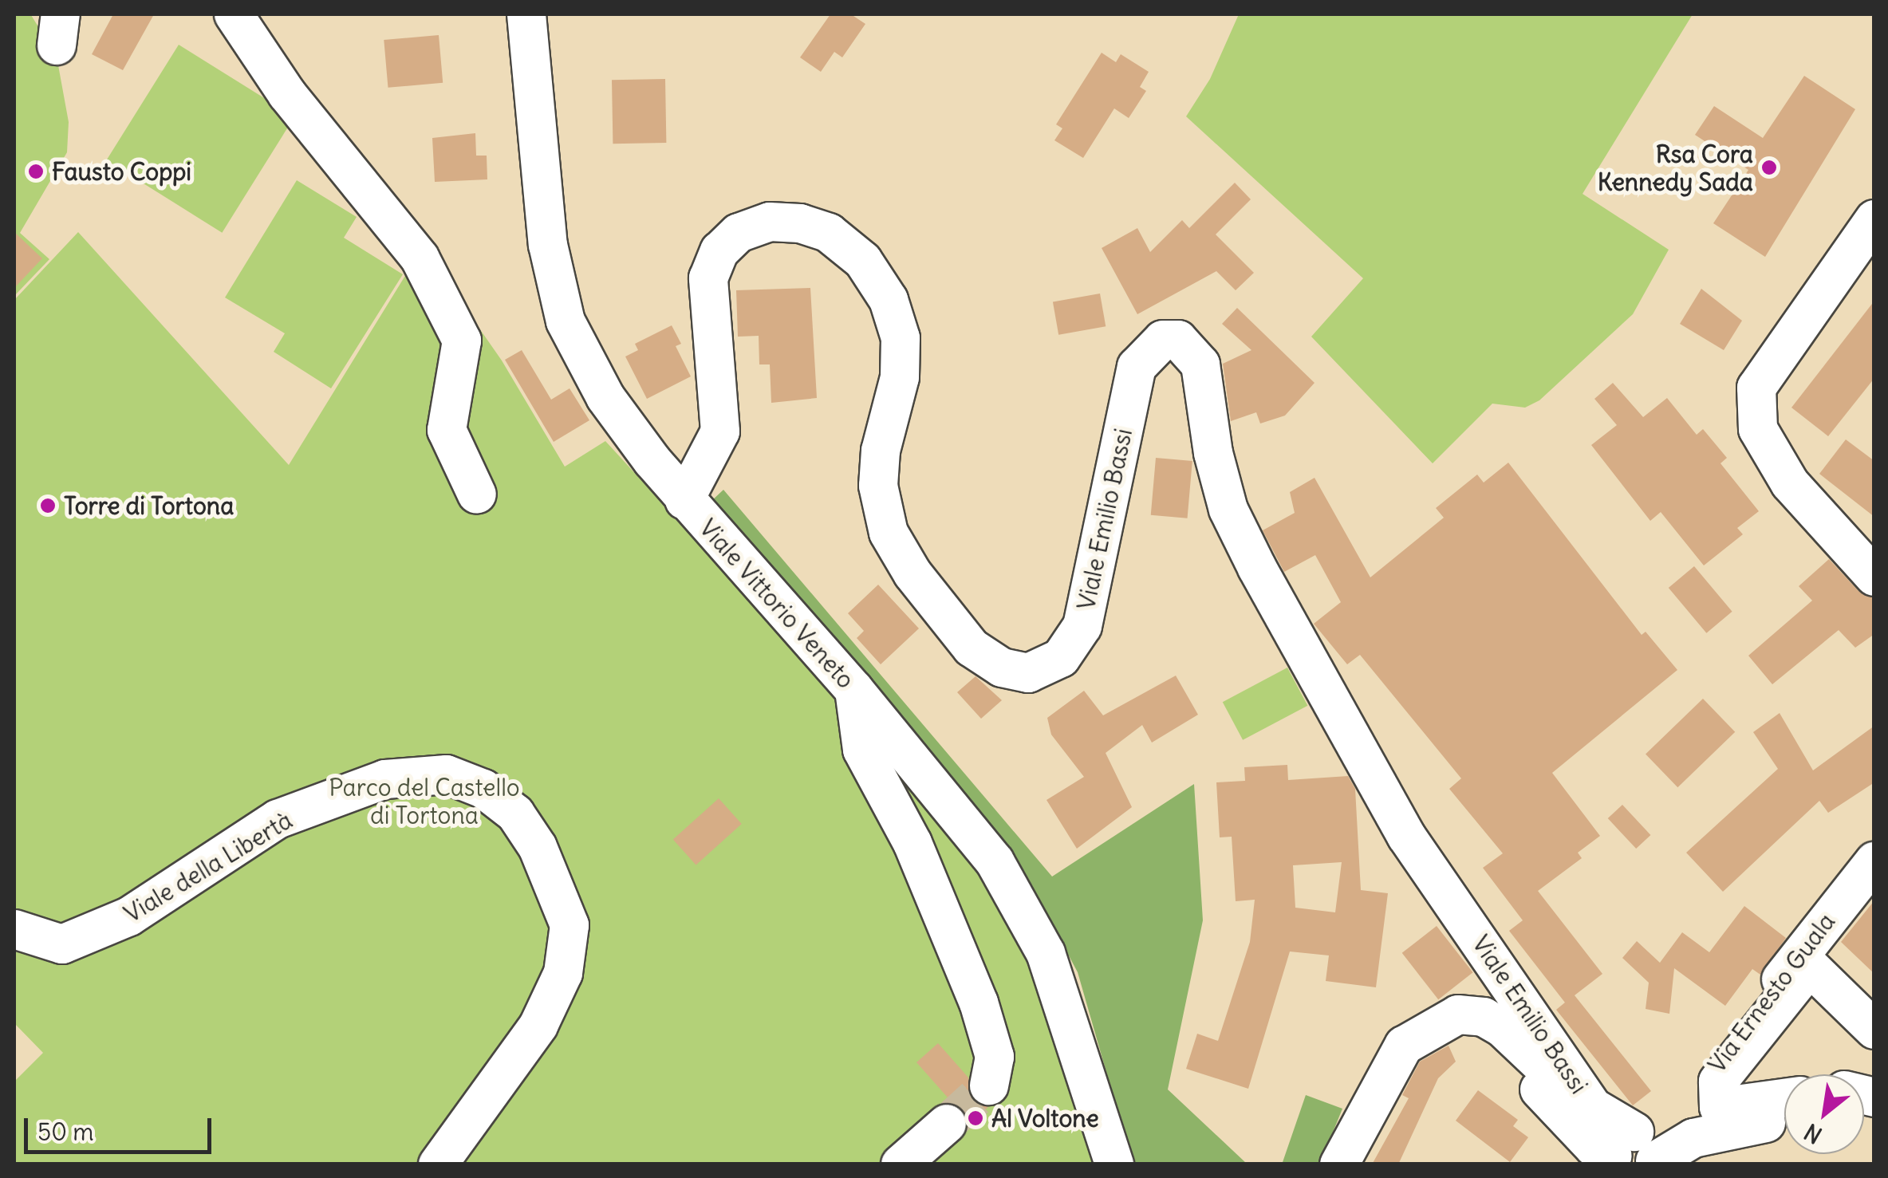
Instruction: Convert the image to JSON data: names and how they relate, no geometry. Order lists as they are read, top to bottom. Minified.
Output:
{"streets":{"street":["Viale Emilio Bassi","Viale Vittorio Veneto","Viale della Libertà","Via Ernesto Guala"]},"crossings":[["Viale Emilio Bassi","Viale Vittorio Veneto"]],"parks":["Parco del Castello di Tortona"],"places":["Rsa Cora Kennedy Sada","Fausto Coppi","Torre di Tortona","Al Voltone"],"scale_bar":"50 m","north":"bottom left"}
